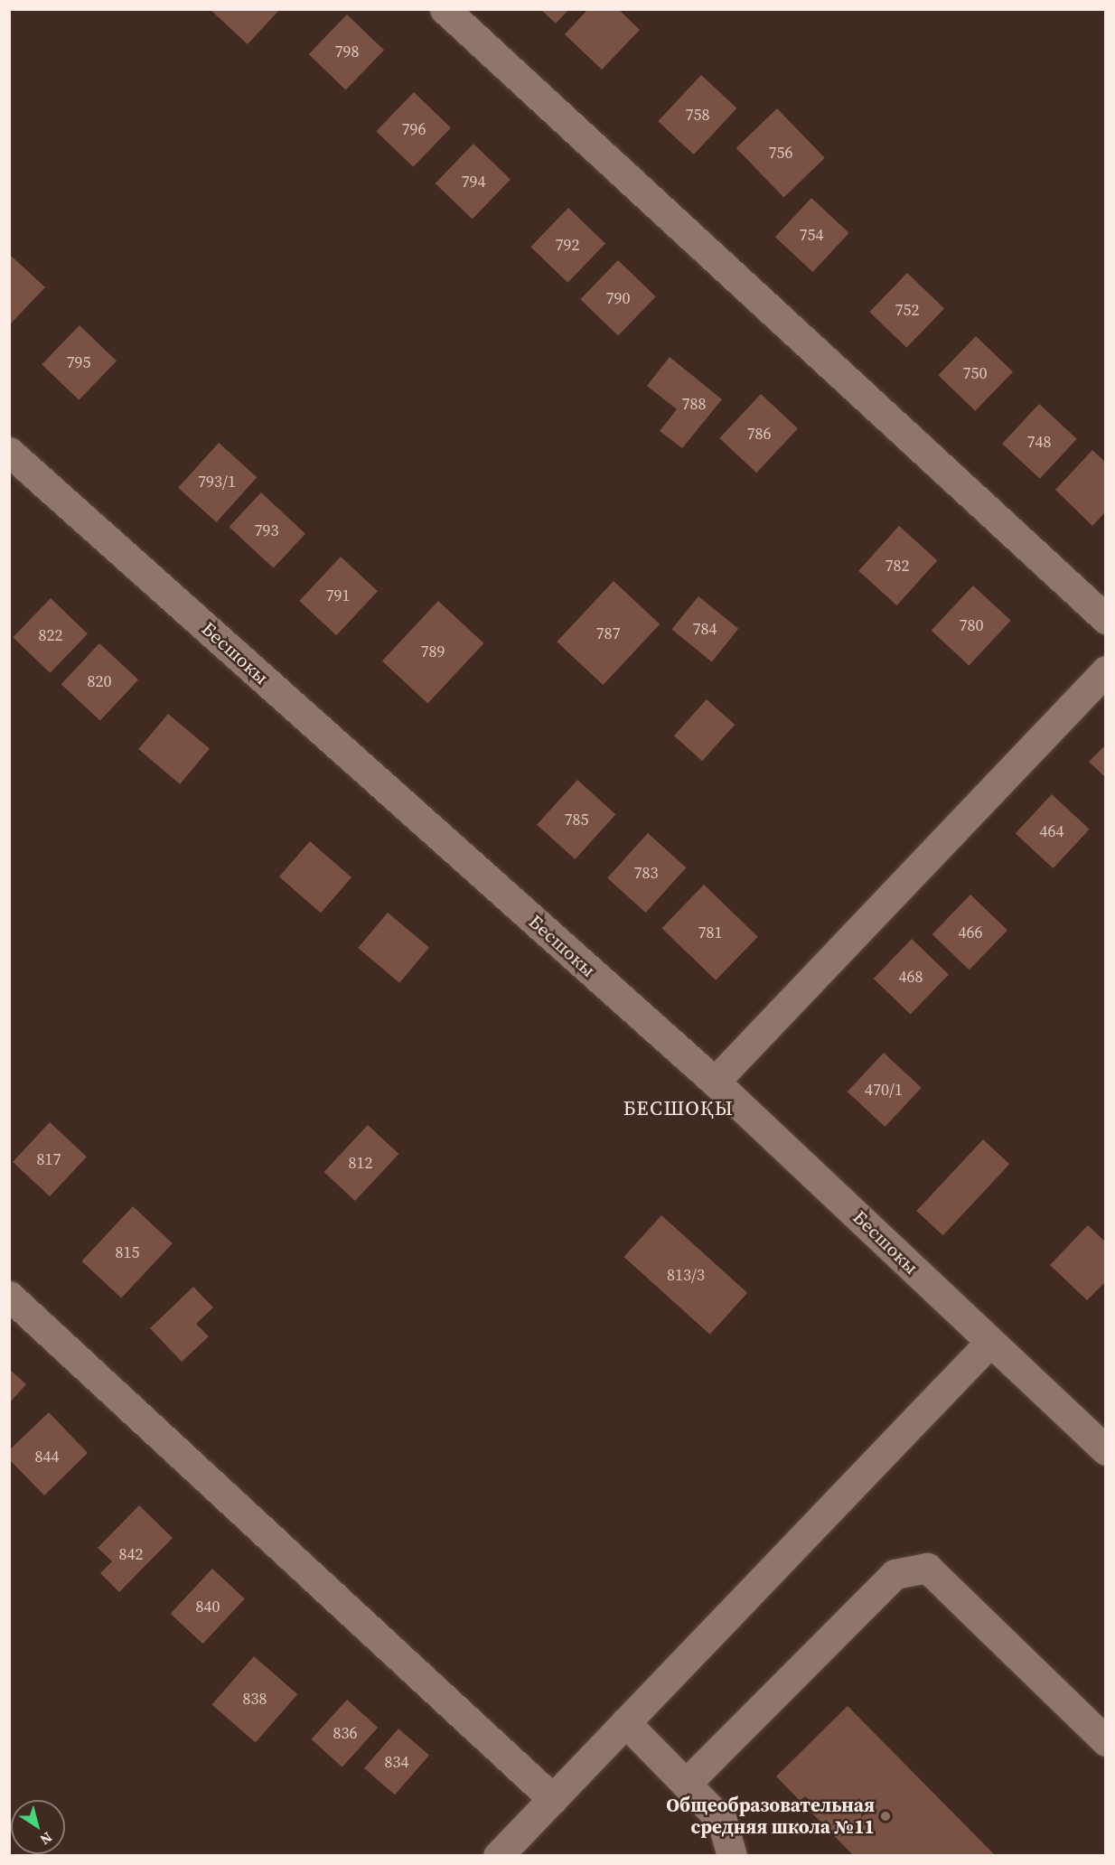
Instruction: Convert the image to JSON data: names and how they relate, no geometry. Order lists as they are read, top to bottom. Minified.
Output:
{"streets":{"street":["Бесшокы"]},"districts":["БЕСШОҚЫ"],"places":["Общеобразовательная средняя школа №11"],"house_numbers":["798","758","796","756","794","754","792","790","752","795","750","788","786","748","793/1","793","782","791","780","784","787","822","789","820","785","464","783","781","466","468","470/1","817","812","815","813/3","844","842","840","838","836","834"],"north":"bottom right"}
